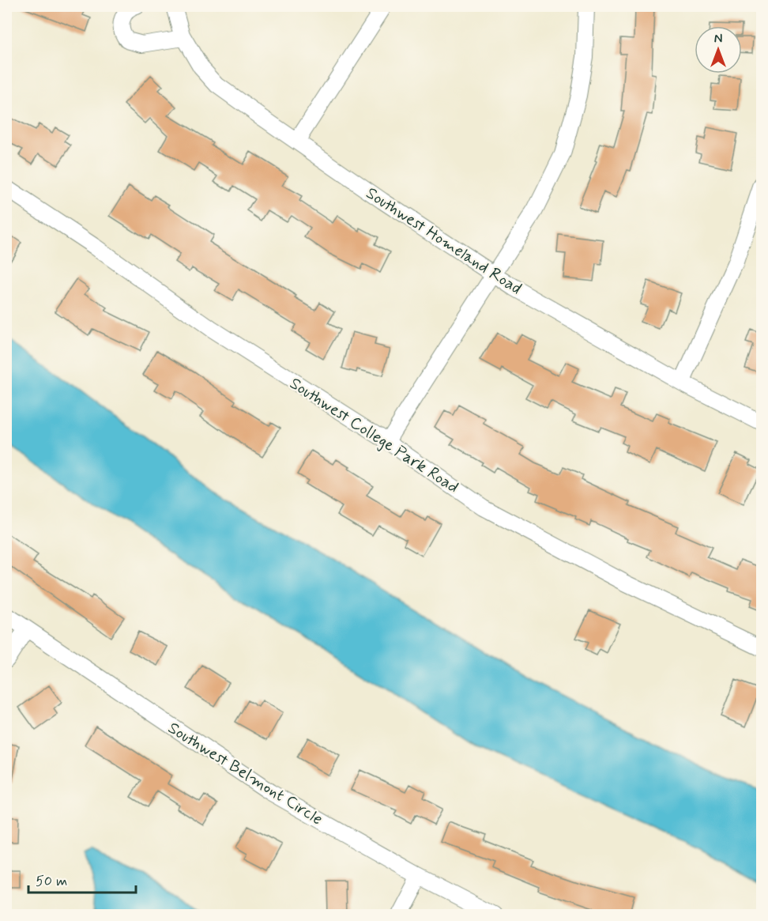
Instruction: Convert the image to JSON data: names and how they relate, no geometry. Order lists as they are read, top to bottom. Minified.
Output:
{"streets":{"street":["Southwest Homeland Road","Southwest College Park Road","Southwest Belmont Circle"]},"scale_bar":"50 m","north":"top"}
